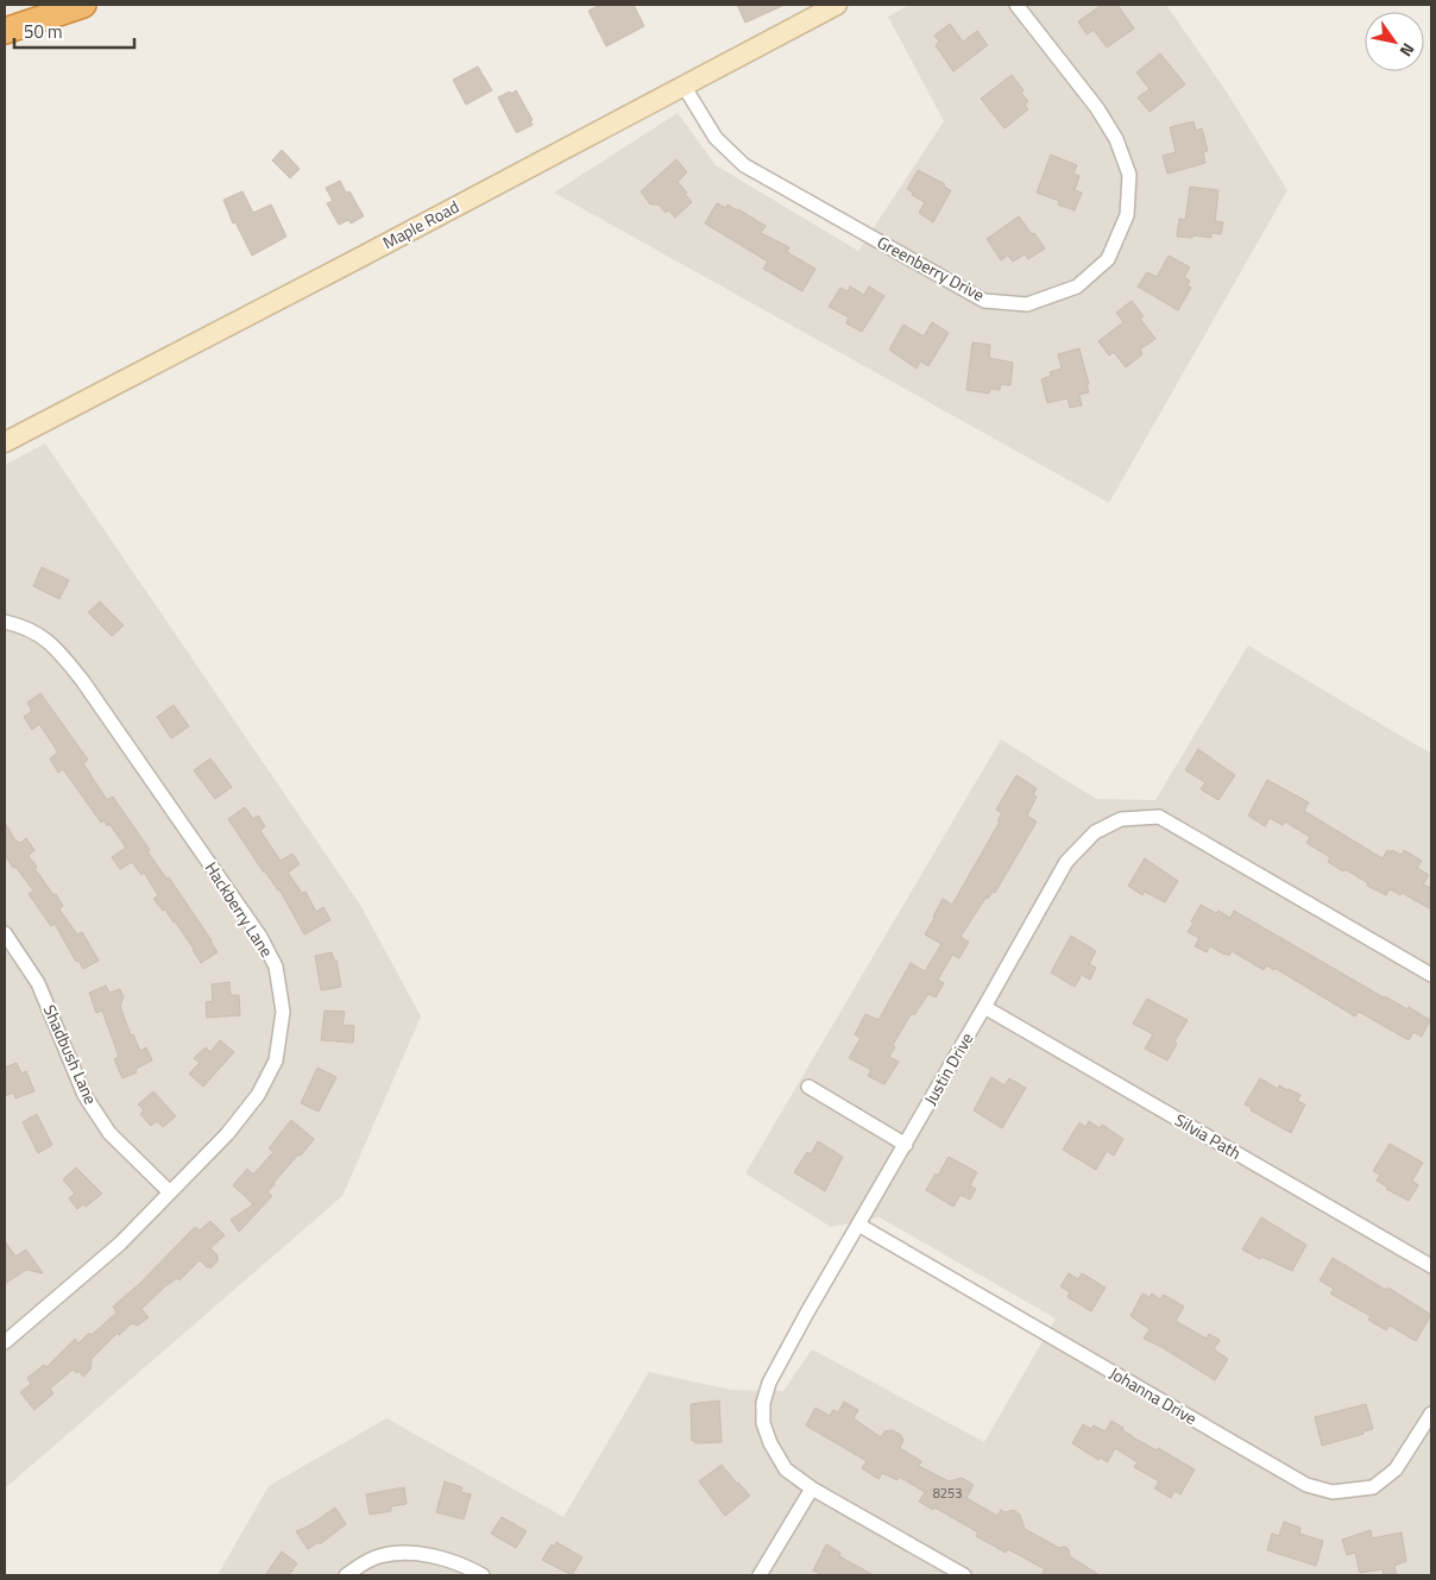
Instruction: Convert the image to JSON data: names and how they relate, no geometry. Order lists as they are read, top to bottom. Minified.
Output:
{"streets":{"street":["Maple Road","Greenberry Drive","Hackberry Lane","Shadbush Lane","Justin Drive","Silvia Path","Johanna Drive"]},"crossings":[["Maple Road","Greenberry Drive"],["Hackberry Lane","Shadbush Lane"],["Justin Drive","Silvia Path"],["Justin Drive","Johanna Drive"]],"house_numbers":["8253"],"scale_bar":"50 m","north":"bottom right"}
